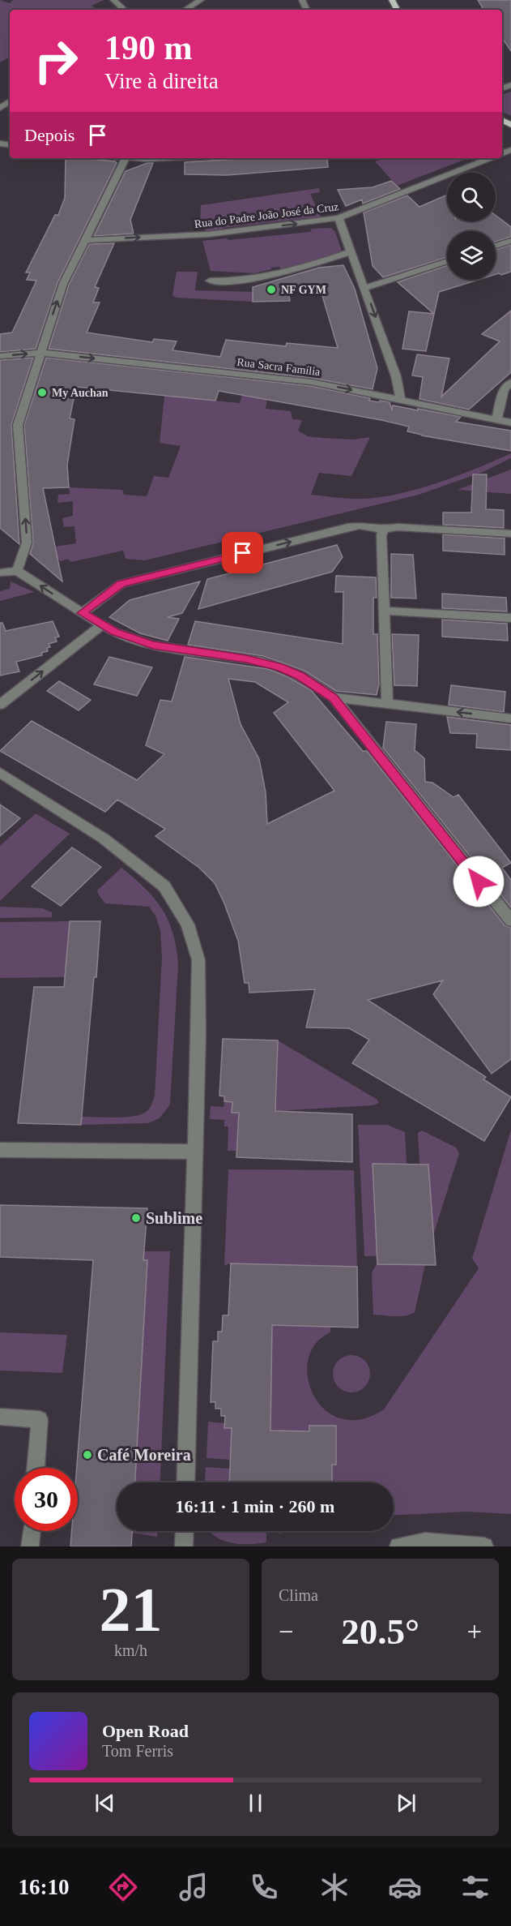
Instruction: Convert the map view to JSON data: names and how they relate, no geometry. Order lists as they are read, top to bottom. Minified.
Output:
{"streets":{"street":["Rua do Padre João José da Cruz","Rua Sacra Família"]},"one_way":["Rua Sacra Família"],"places":["NF GYM","My Auchan","Sublime","Café Moreira"],"page":{"turn":["190 m","Vire à direita"],"then":"Depois","limit":"30","trip":"16:11 · 1 min · 260 m","tile":[["21","km/h"],"Clima"],"heat":["−","20.5°","+"],"song":["Open Road","Tom Ferris"],"tabs":"16:10"}}
